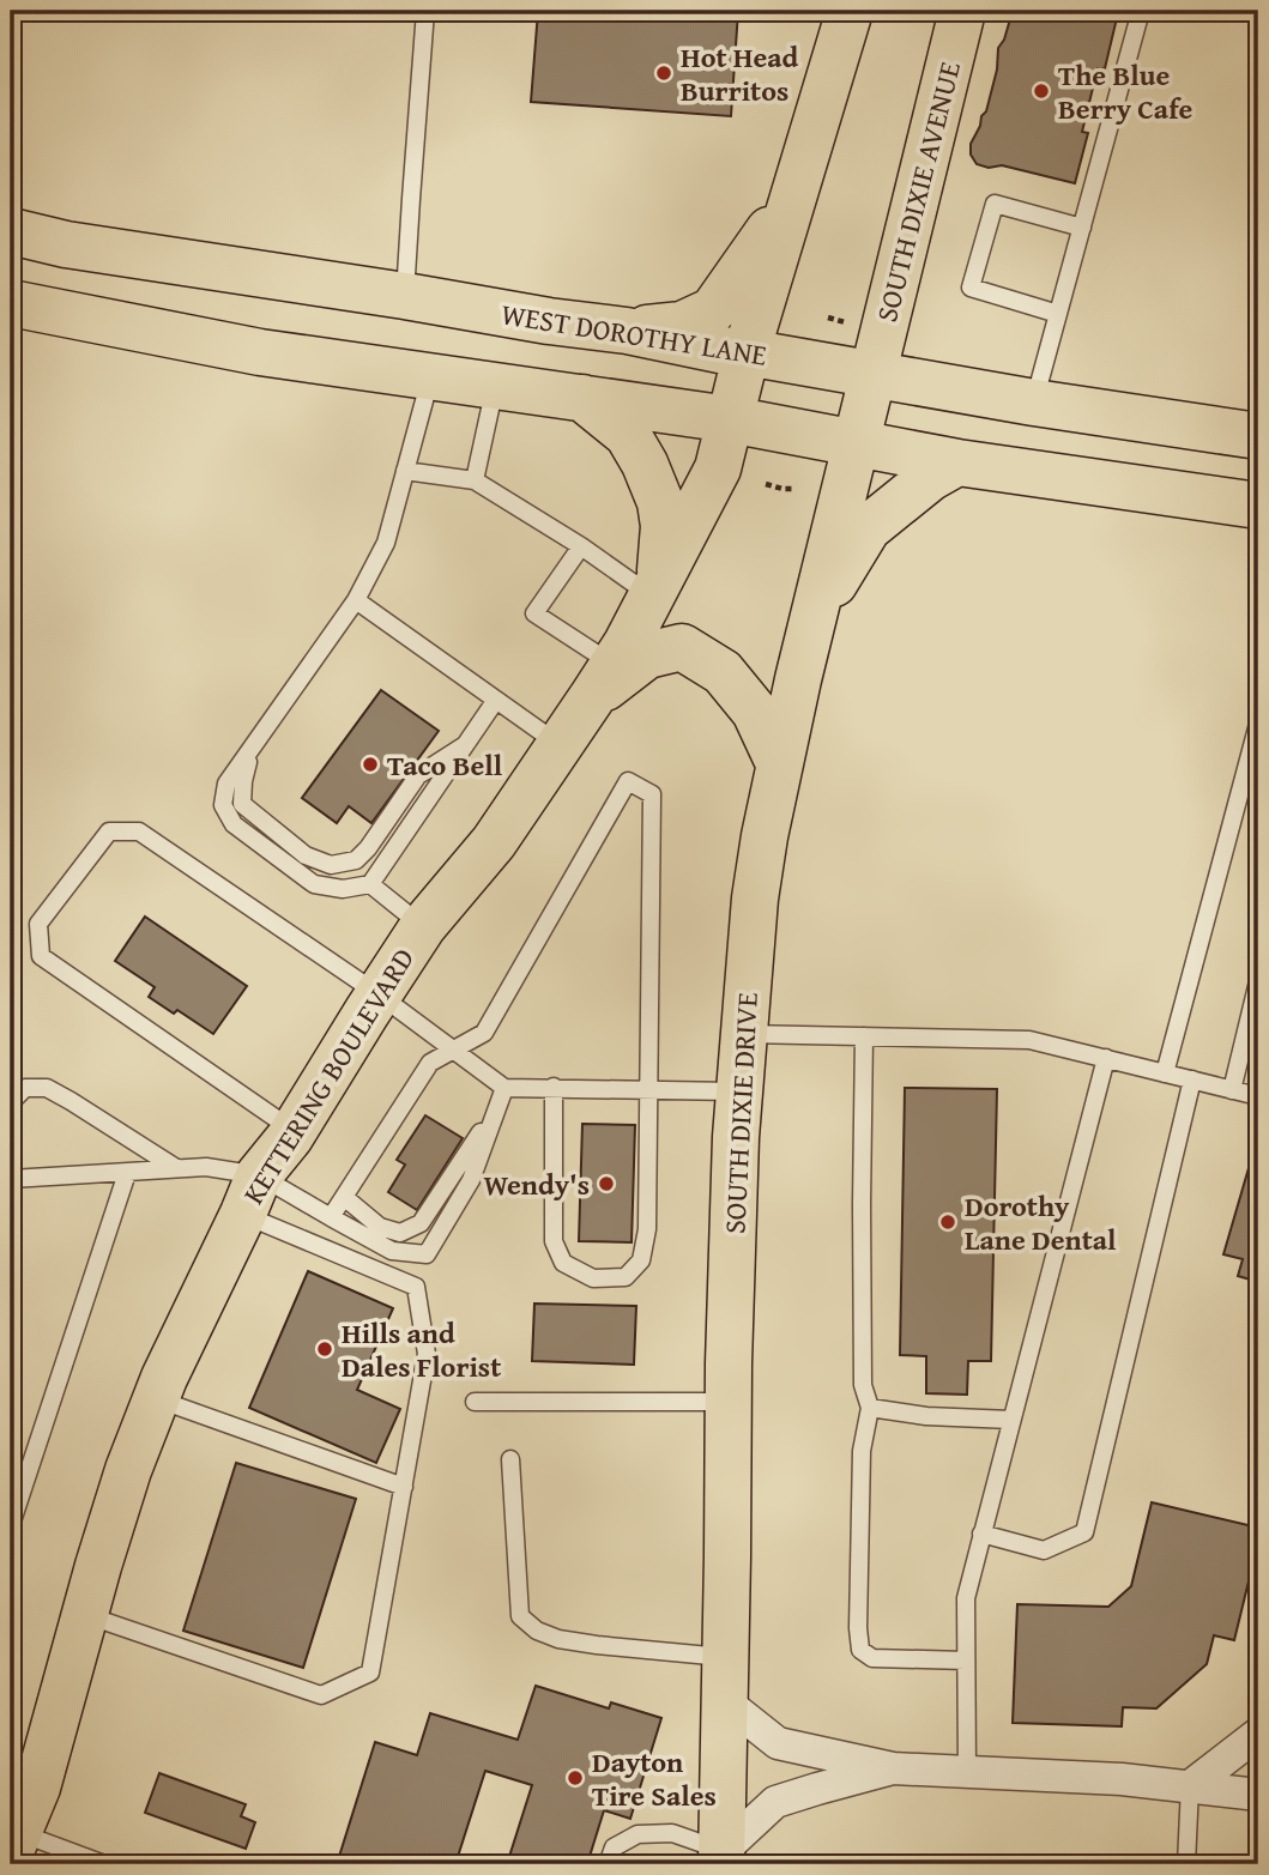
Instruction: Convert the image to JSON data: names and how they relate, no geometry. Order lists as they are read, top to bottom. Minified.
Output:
{"streets":{"main road":["SOUTH DIXIE AVENUE","WEST DOROTHY LANE","KETTERING BOULEVARD","SOUTH DIXIE DRIVE"]},"crossings":[["SOUTH DIXIE AVENUE","WEST DOROTHY LANE"],["SOUTH DIXIE AVENUE","SOUTH DIXIE DRIVE"],["WEST DOROTHY LANE","KETTERING BOULEVARD"],["WEST DOROTHY LANE","SOUTH DIXIE DRIVE"]],"places":["Hot Head Burritos","The Blue Berry Cafe","Taco Bell","Wendy's","Dorothy Lane Dental","Hills and Dales Florist","Dayton Tire Sales"]}
